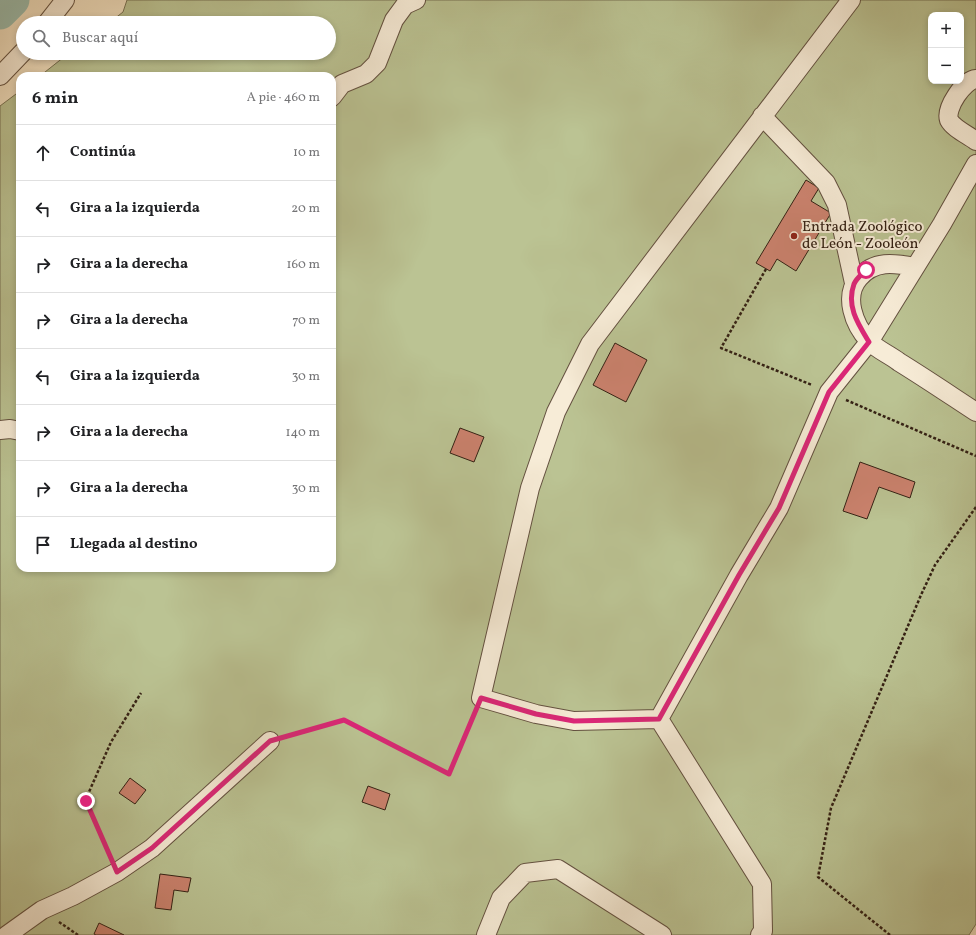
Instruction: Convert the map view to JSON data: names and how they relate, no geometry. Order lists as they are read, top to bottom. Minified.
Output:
{"places":["Entrada Zoológico de León - Zooleón"],"page":{"map_buttons":["+","−"],"search":"Buscar aquí","heading":["6 min","A pie · 460 m"],"list":[["Continúa","10 m"],["Gira a la izquierda","20 m"],["Gira a la derecha","160 m"],["Gira a la derecha","70 m"],["Gira a la izquierda","30 m"],["Gira a la derecha","140 m"],["Gira a la derecha","30 m"],"Llegada al destino"]}}
